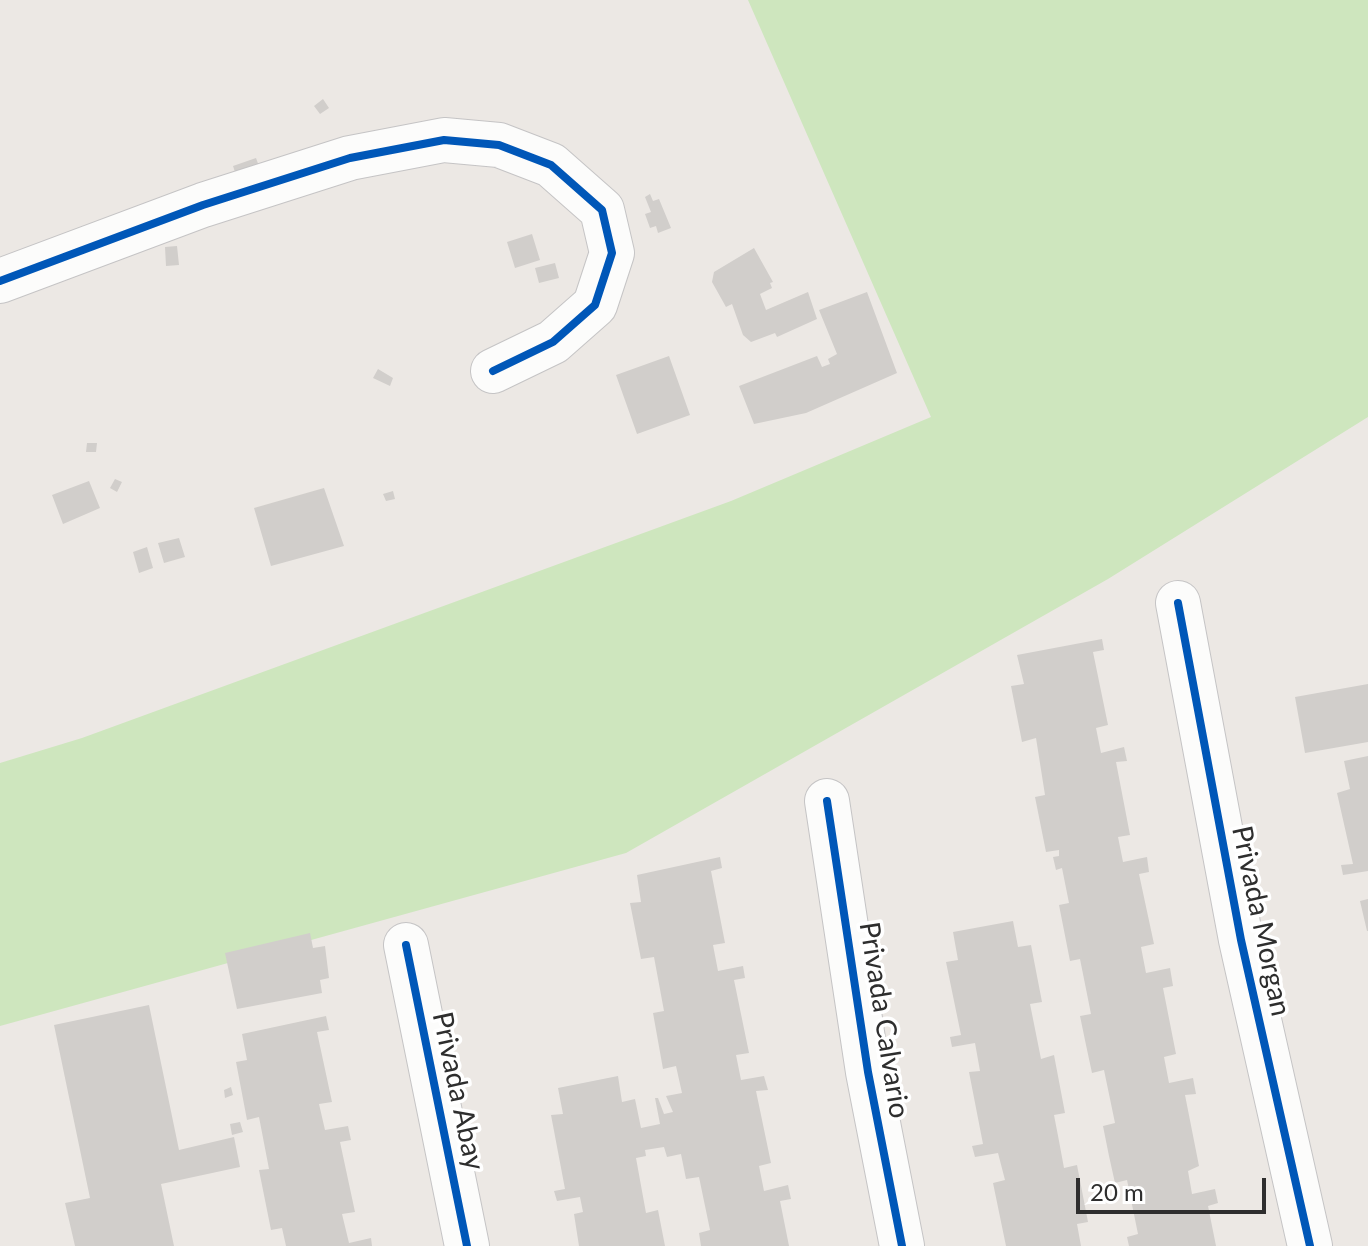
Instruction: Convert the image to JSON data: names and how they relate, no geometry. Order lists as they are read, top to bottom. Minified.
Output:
{"streets":{"street":["Privada Morgan","Privada Calvario","Privada Abay"]},"scale_bar":"20 m"}
